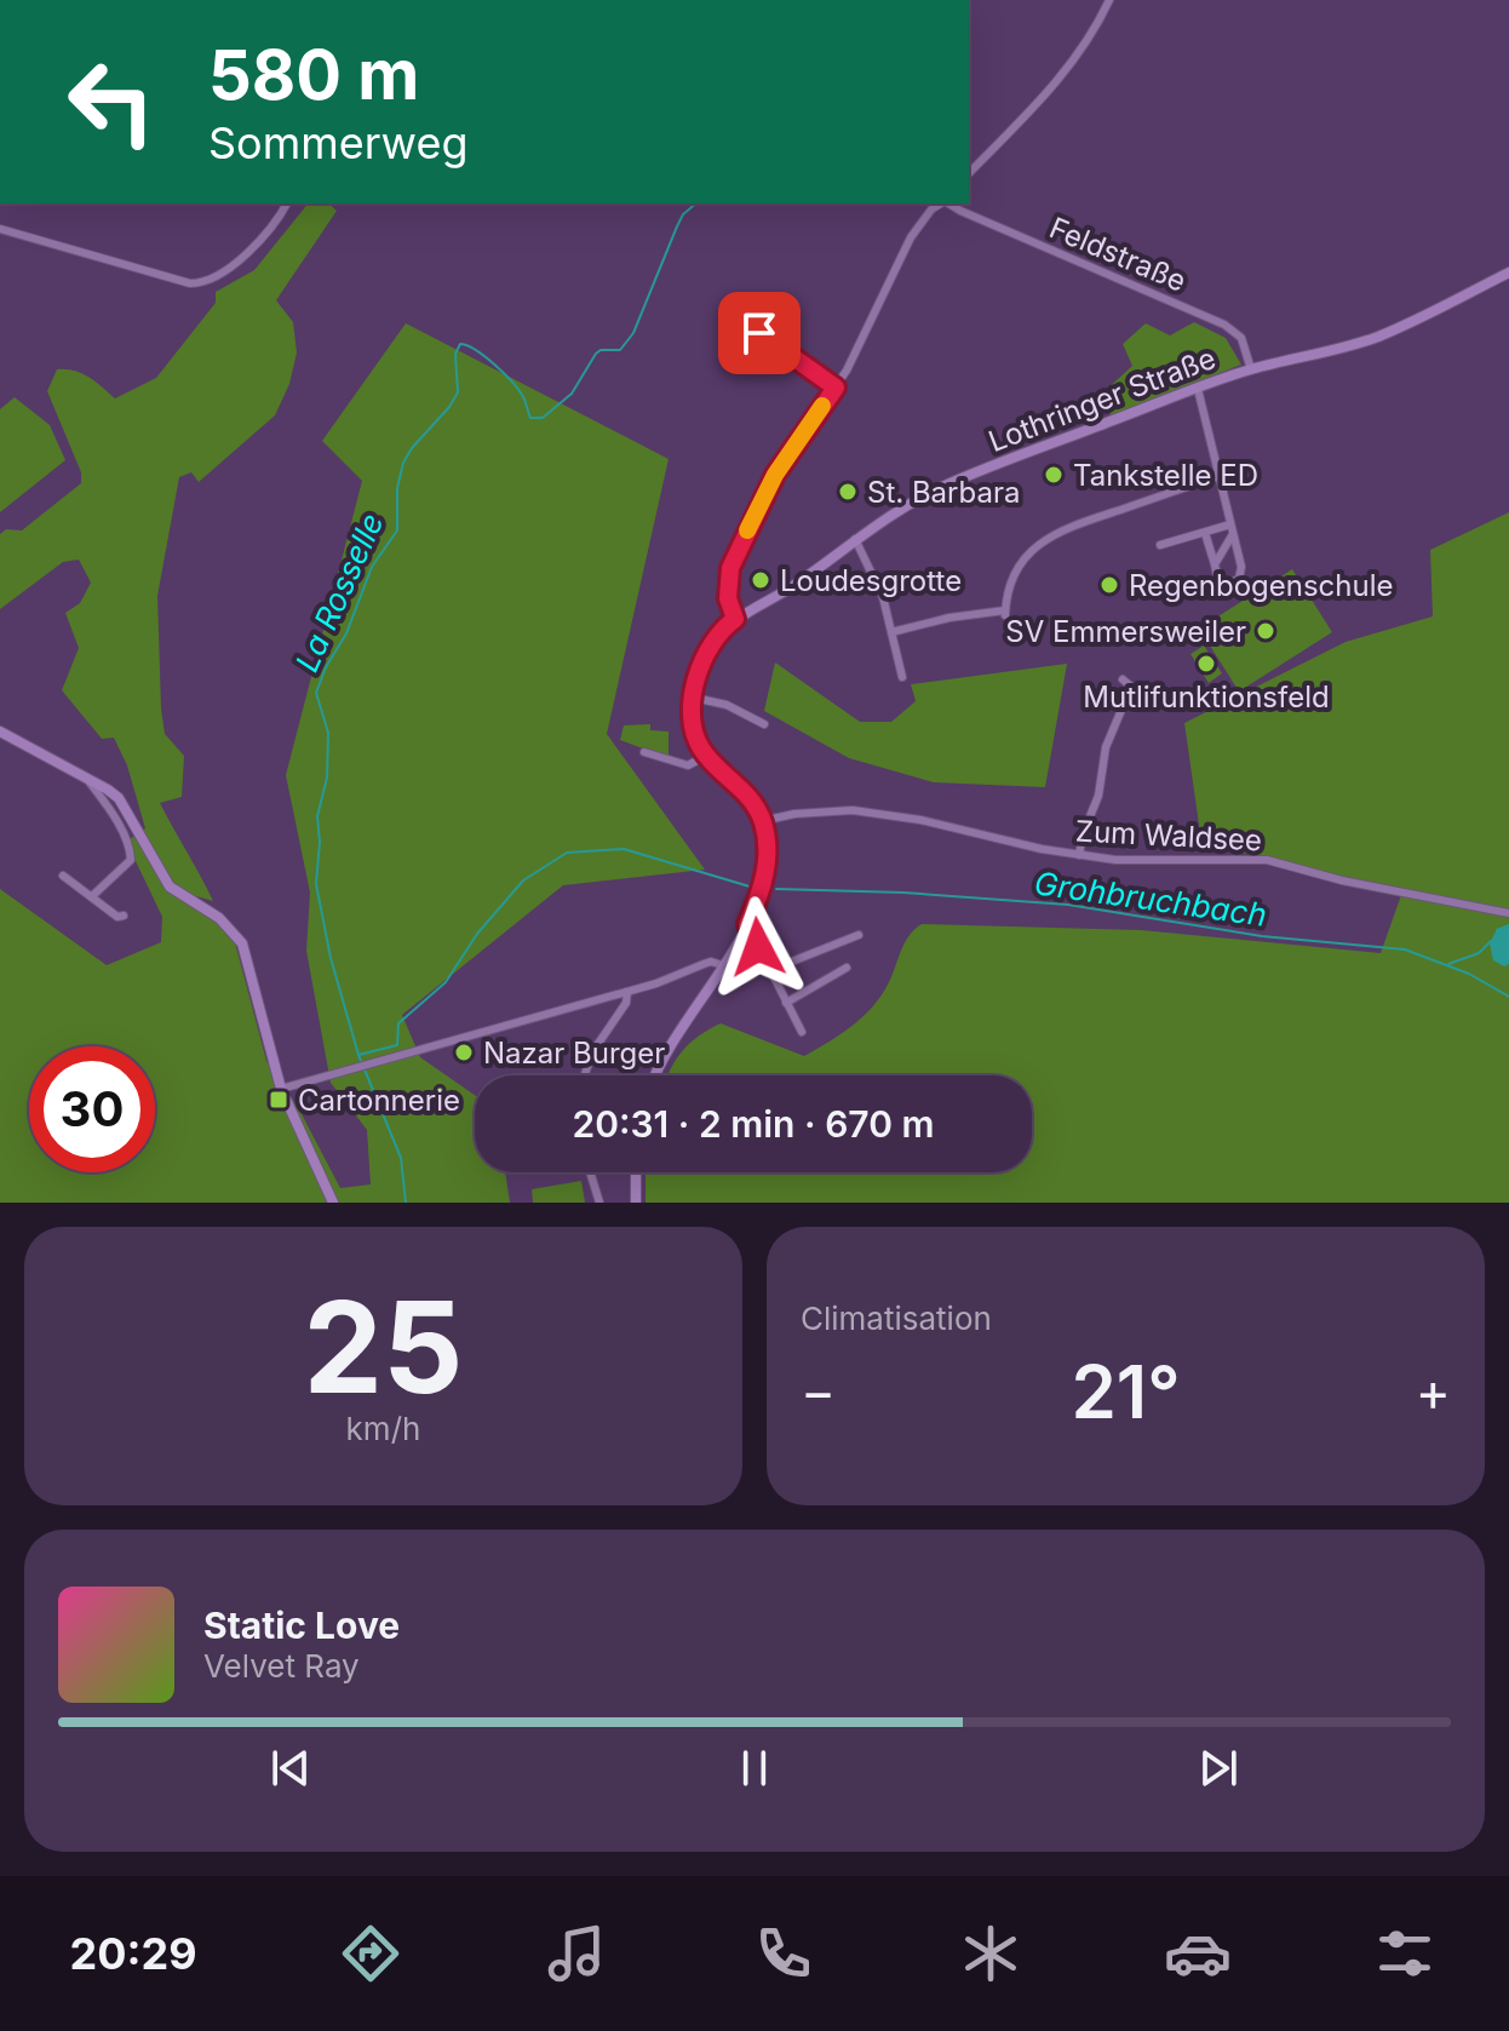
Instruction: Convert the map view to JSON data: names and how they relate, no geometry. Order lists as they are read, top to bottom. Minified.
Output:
{"streets":{"main road":["Lothringer Straße"],"street":["Feldstraße","Zum Waldsee"]},"crossings":[["Feldstraße","Lothringer Straße"]],"water":["La Rosselle","Grohbruchbach"],"places":{"other":["Tankstelle ED","St. Barbara","Loudesgrotte","Regenbogenschule","SV Emmersweiler","Mutlifunktionsfeld","Nazar Burger"],"transit":["Cartonnerie"]},"page":{"turn":["580 m","Sommerweg"],"limit":"30","trip":"20:31 · 2 min · 670 m","tile":[["25","km/h"],"Climatisation"],"heat":["−","21°","+"],"song":["Static Love","Velvet Ray"],"tabs":"20:29"}}
